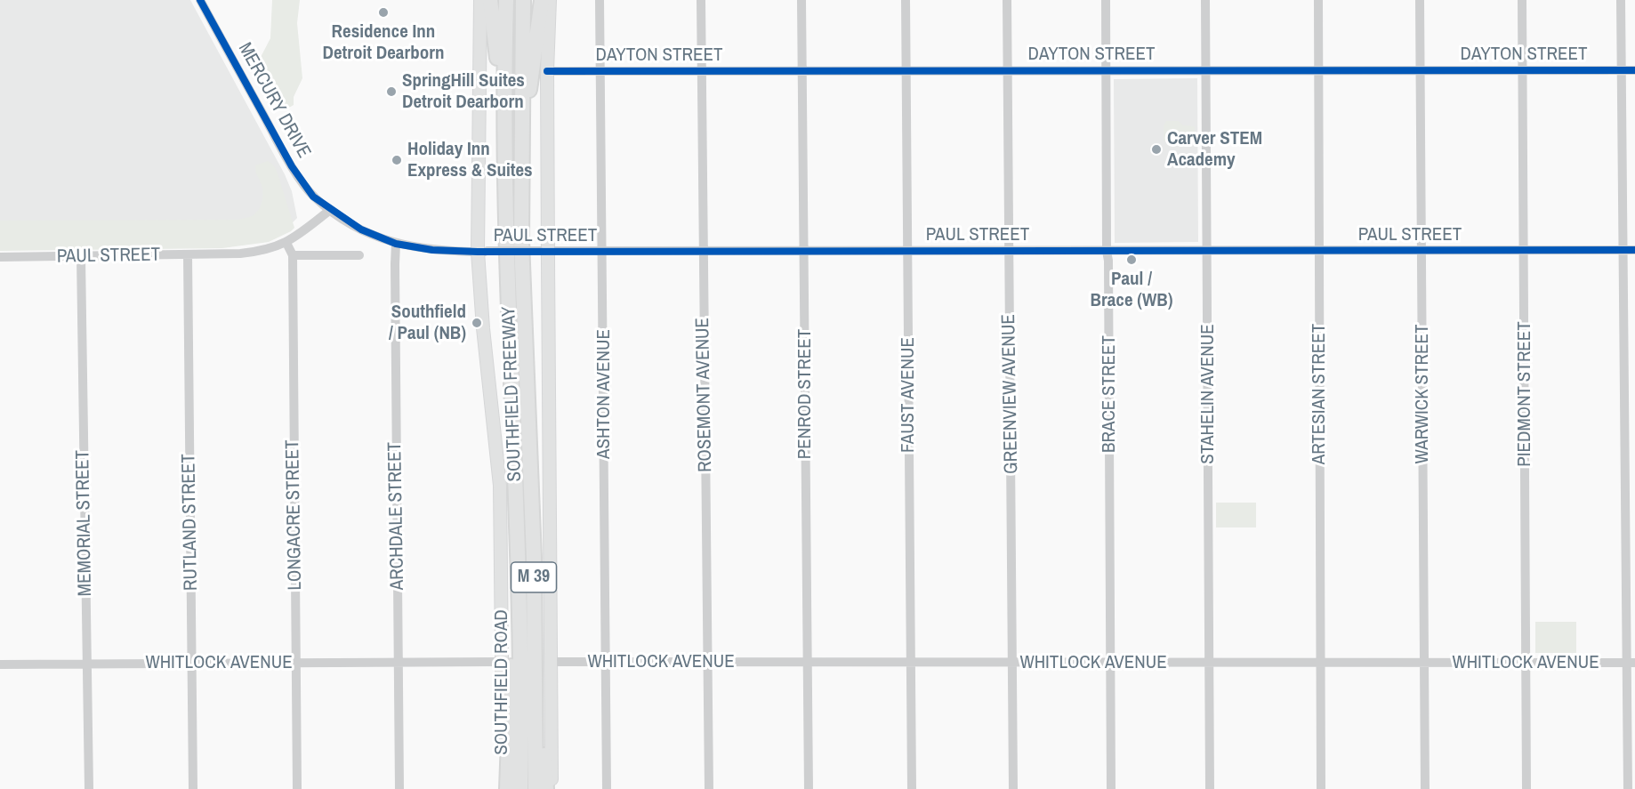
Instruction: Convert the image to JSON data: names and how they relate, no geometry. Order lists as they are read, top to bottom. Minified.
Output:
{"streets":{"highway":["SOUTHFIELD FREEWAY","M 39"],"main road":["SOUTHFIELD ROAD"],"street":["DAYTON STREET","MERCURY DRIVE","PAUL STREET","ASHTON AVENUE","PENROD STREET","GREENVIEW AVENUE","BRACE STREET","STAHELIN AVENUE","ARTESIAN STREET","WARWICK STREET","PIEDMONT STREET","ROSEMONT AVENUE","FAUST AVENUE","LONGACRE STREET","ARCHDALE STREET","RUTLAND STREET","MEMORIAL STREET","WHITLOCK AVENUE"]},"crossings":[["DAYTON STREET","ASHTON AVENUE"],["DAYTON STREET","PENROD STREET"],["DAYTON STREET","GREENVIEW AVENUE"],["DAYTON STREET","BRACE STREET"],["DAYTON STREET","STAHELIN AVENUE"],["DAYTON STREET","ARTESIAN STREET"],["DAYTON STREET","WARWICK STREET"],["DAYTON STREET","PIEDMONT STREET"],["DAYTON STREET","ROSEMONT AVENUE"],["DAYTON STREET","FAUST AVENUE"],["MERCURY DRIVE","PAUL STREET"],["PAUL STREET","ASHTON AVENUE"],["PAUL STREET","PENROD STREET"],["PAUL STREET","GREENVIEW AVENUE"],["PAUL STREET","BRACE STREET"],["PAUL STREET","STAHELIN AVENUE"],["PAUL STREET","ARTESIAN STREET"],["PAUL STREET","WARWICK STREET"],["PAUL STREET","PIEDMONT STREET"],["PAUL STREET","ROSEMONT AVENUE"],["PAUL STREET","FAUST AVENUE"],["PAUL STREET","LONGACRE STREET"],["PAUL STREET","ARCHDALE STREET"],["PAUL STREET","RUTLAND STREET"],["PAUL STREET","MEMORIAL STREET"],["PAUL STREET","SOUTHFIELD ROAD"],["ASHTON AVENUE","WHITLOCK AVENUE"],["PENROD STREET","WHITLOCK AVENUE"],["GREENVIEW AVENUE","WHITLOCK AVENUE"],["BRACE STREET","WHITLOCK AVENUE"],["STAHELIN AVENUE","WHITLOCK AVENUE"],["ARTESIAN STREET","WHITLOCK AVENUE"],["WARWICK STREET","WHITLOCK AVENUE"],["PIEDMONT STREET","WHITLOCK AVENUE"],["ROSEMONT AVENUE","WHITLOCK AVENUE"],["FAUST AVENUE","WHITLOCK AVENUE"],["LONGACRE STREET","WHITLOCK AVENUE"],["ARCHDALE STREET","WHITLOCK AVENUE"],["RUTLAND STREET","WHITLOCK AVENUE"],["MEMORIAL STREET","WHITLOCK AVENUE"],["WHITLOCK AVENUE","SOUTHFIELD ROAD"]],"places":["Residence Inn Detroit Dearborn","SpringHill Suites Detroit Dearborn","Carver STEM Academy","Holiday Inn Express & Suites","Paul / Brace (WB)","Southfield / Paul (NB)"]}
